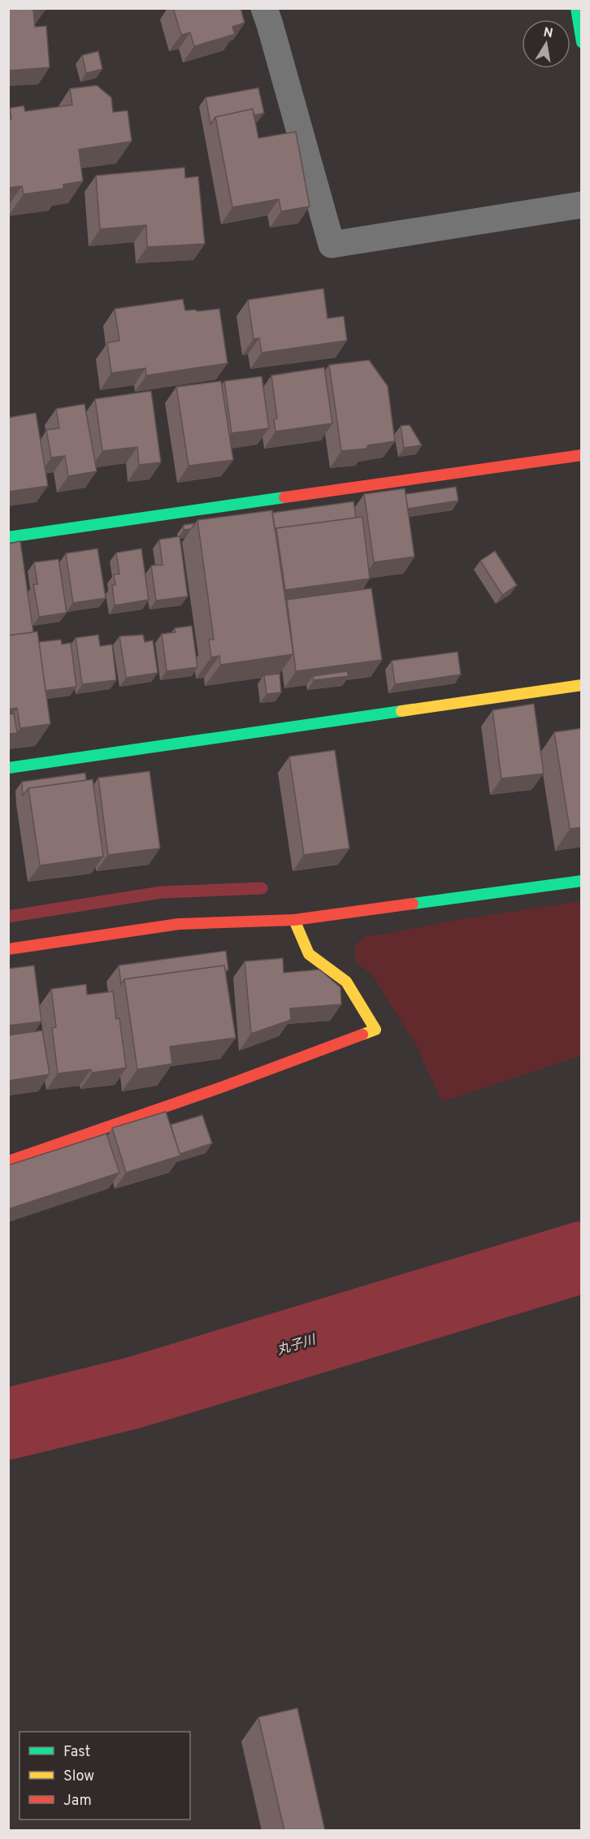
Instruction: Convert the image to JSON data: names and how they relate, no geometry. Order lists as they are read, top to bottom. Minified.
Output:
{"water":["丸子川"],"legend":["Fast","Slow","Jam"],"north":"top"}
